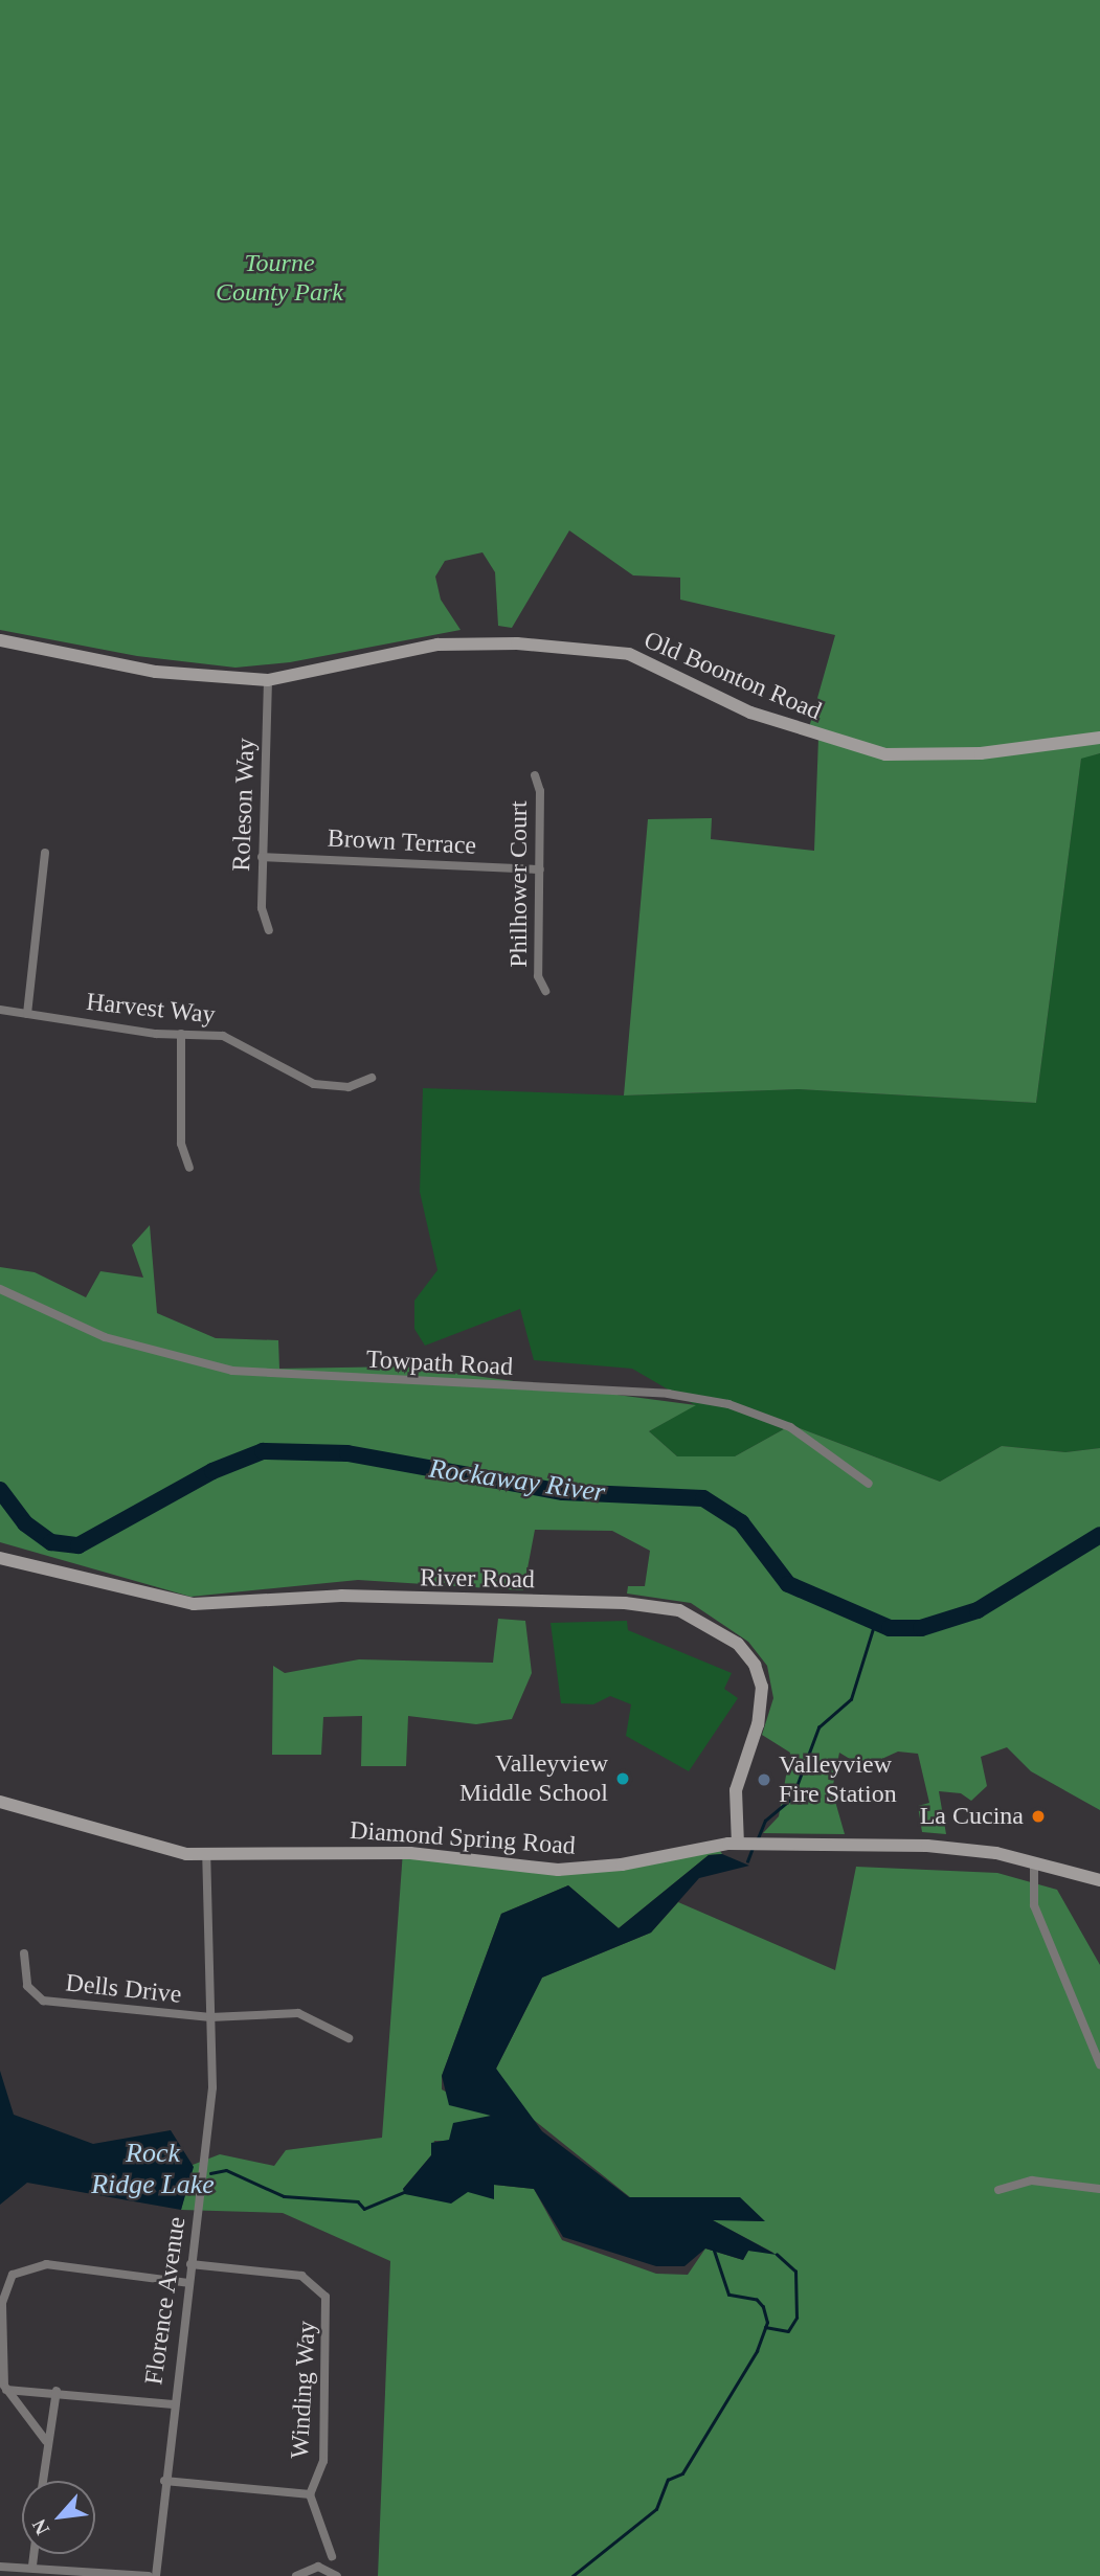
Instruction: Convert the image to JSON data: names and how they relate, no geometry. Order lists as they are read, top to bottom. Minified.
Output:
{"streets":{"street":["Old Boonton Road","Roleson Way","Brown Terrace","Philhower Court","Harvest Way","Towpath Road","River Road","Diamond Spring Road","Dells Drive","Florence Avenue","Winding Way"]},"crossings":[["Old Boonton Road","Roleson Way"],["Roleson Way","Brown Terrace"],["Brown Terrace","Philhower Court"],["River Road","Diamond Spring Road"],["Diamond Spring Road","Florence Avenue"],["Dells Drive","Florence Avenue"],["Florence Avenue","Winding Way"]],"water":["Rockaway River","Rock Ridge Lake"],"parks":["Tourne County Park"],"places":["Valleyview Middle School","Valleyview Fire Station","La Cucina"],"north":"bottom left"}
